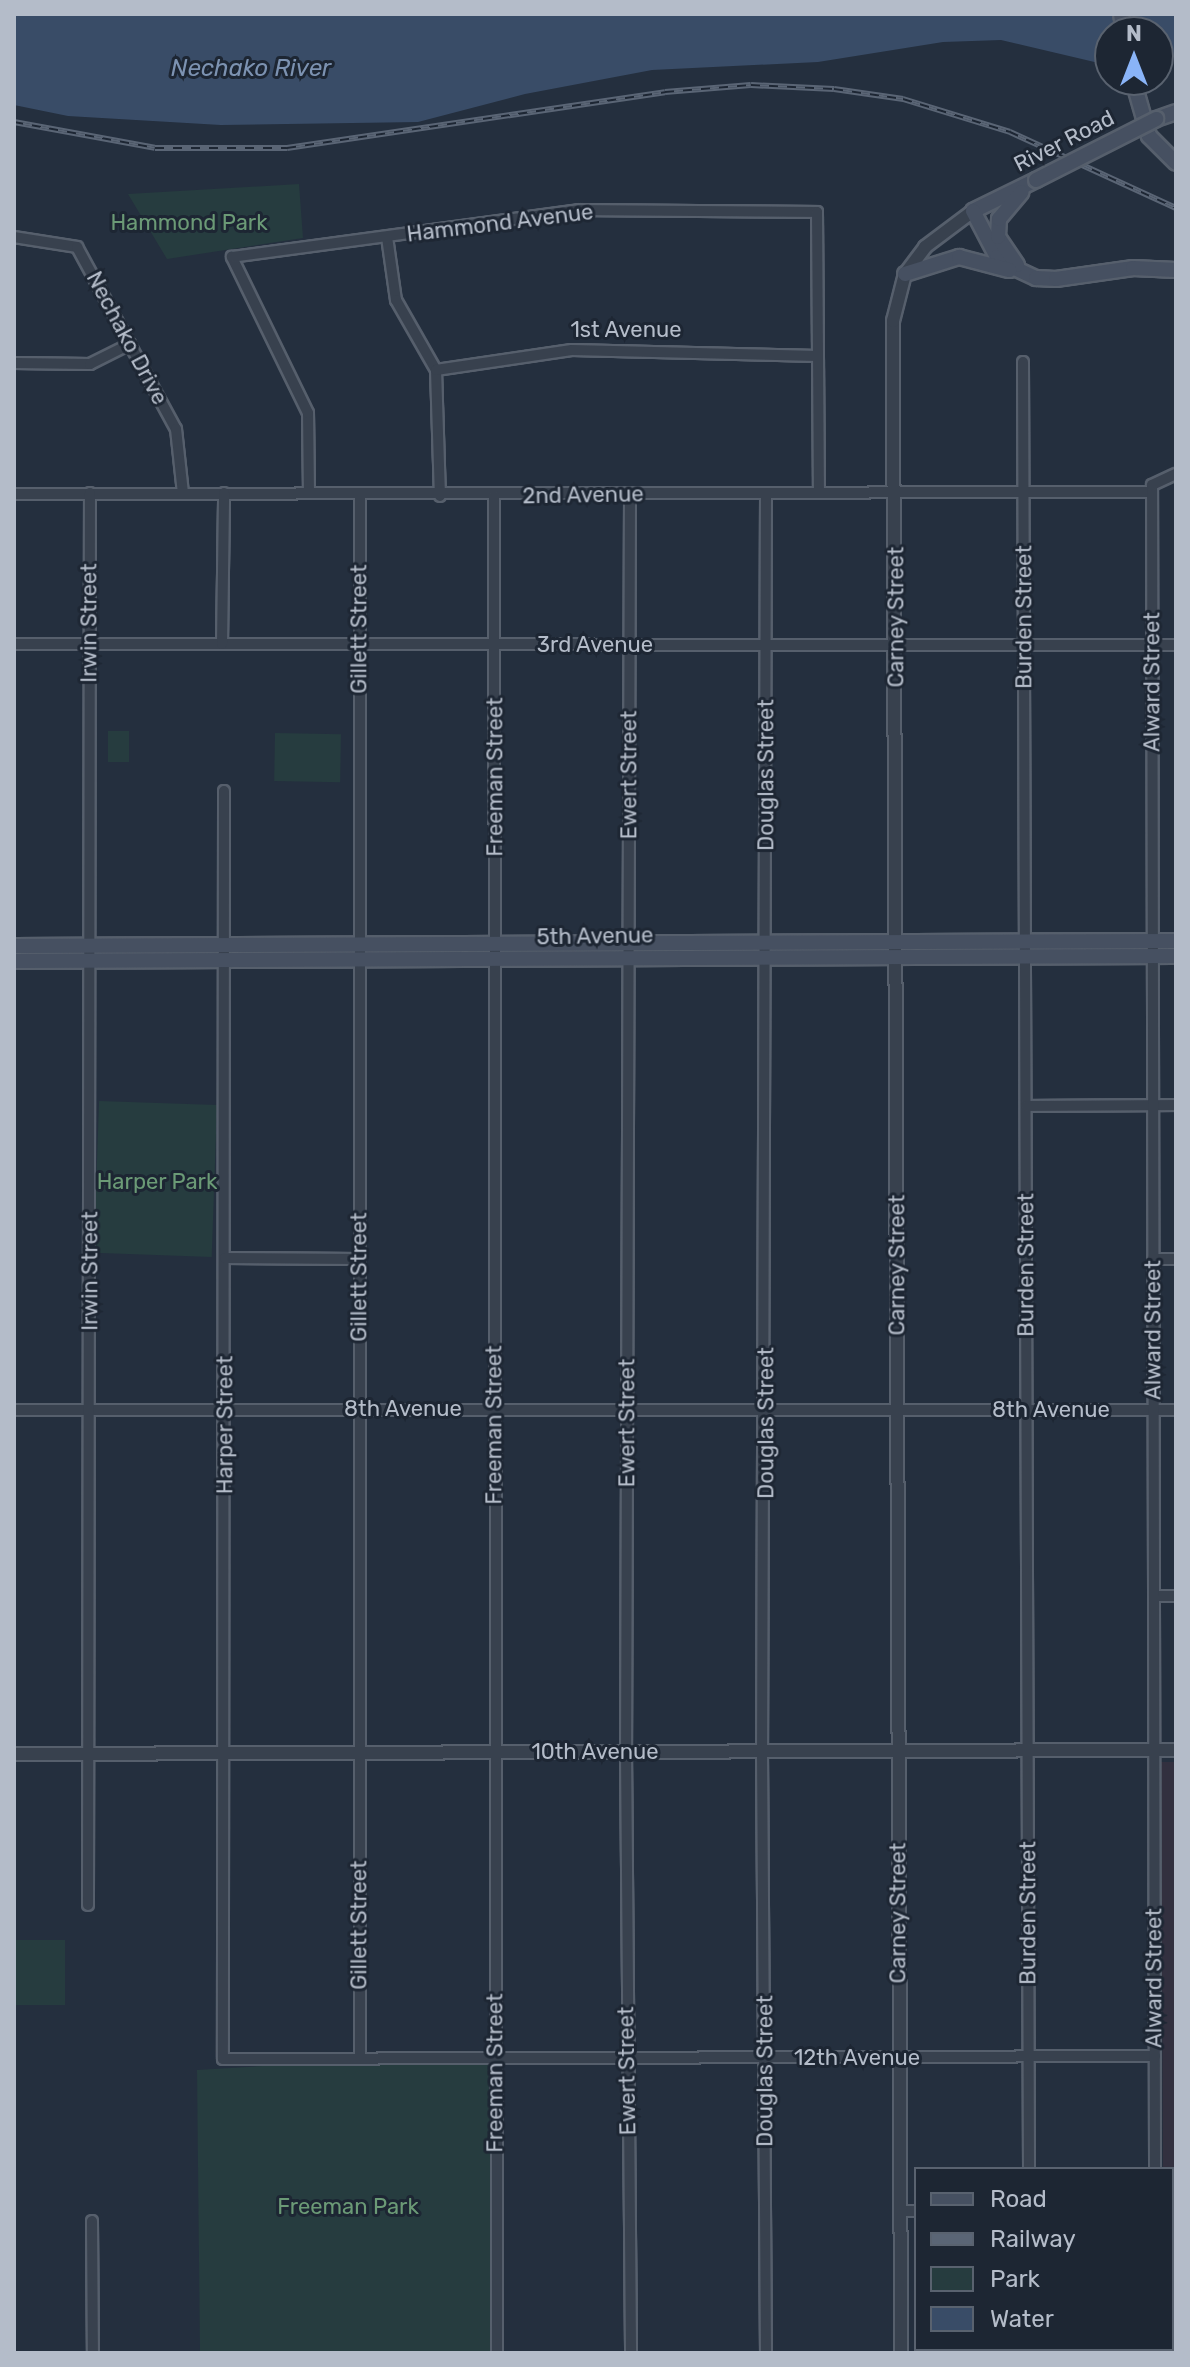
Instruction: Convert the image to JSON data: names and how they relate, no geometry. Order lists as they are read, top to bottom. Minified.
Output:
{"streets":{"main road":["River Road","5th Avenue"],"street":["Hammond Avenue","1st Avenue","Nechako Drive","2nd Avenue","Carney Street","Burden Street","Irwin Street","Gillett Street","3rd Avenue","Alward Street","Ewert Street","Douglas Street","Freeman Street","8th Avenue","Harper Street","10th Avenue","12th Avenue"]},"crossings":[["River Road","Carney Street"],["Hammond Avenue","1st Avenue"],["Hammond Avenue","2nd Avenue"],["Nechako Drive","2nd Avenue"],["2nd Avenue","Carney Street"],["2nd Avenue","Burden Street"],["2nd Avenue","Irwin Street"],["2nd Avenue","Gillett Street"],["2nd Avenue","Alward Street"],["2nd Avenue","Ewert Street"],["2nd Avenue","Douglas Street"],["2nd Avenue","Freeman Street"],["Carney Street","3rd Avenue"],["Carney Street","5th Avenue"],["Carney Street","8th Avenue"],["Carney Street","10th Avenue"],["Carney Street","12th Avenue"],["Burden Street","3rd Avenue"],["Burden Street","5th Avenue"],["Burden Street","8th Avenue"],["Burden Street","10th Avenue"],["Burden Street","12th Avenue"],["Irwin Street","3rd Avenue"],["Irwin Street","5th Avenue"],["Irwin Street","8th Avenue"],["Irwin Street","10th Avenue"],["Gillett Street","3rd Avenue"],["Gillett Street","5th Avenue"],["Gillett Street","8th Avenue"],["Gillett Street","10th Avenue"],["Gillett Street","12th Avenue"],["3rd Avenue","Alward Street"],["3rd Avenue","Ewert Street"],["3rd Avenue","Douglas Street"],["3rd Avenue","Freeman Street"],["Alward Street","5th Avenue"],["Alward Street","8th Avenue"],["Alward Street","10th Avenue"],["Alward Street","12th Avenue"],["Ewert Street","5th Avenue"],["Ewert Street","8th Avenue"],["Ewert Street","10th Avenue"],["Ewert Street","12th Avenue"],["Douglas Street","5th Avenue"],["Douglas Street","8th Avenue"],["Douglas Street","10th Avenue"],["Douglas Street","12th Avenue"],["Freeman Street","5th Avenue"],["Freeman Street","8th Avenue"],["Freeman Street","10th Avenue"],["Freeman Street","12th Avenue"],["5th Avenue","Harper Street"],["8th Avenue","Harper Street"],["Harper Street","10th Avenue"],["Harper Street","12th Avenue"]],"water":["Nechako River"],"parks":["Hammond Park","Harper Park","Freeman Park"],"legend":["Road","Railway","Park","Water"],"north":"top"}
